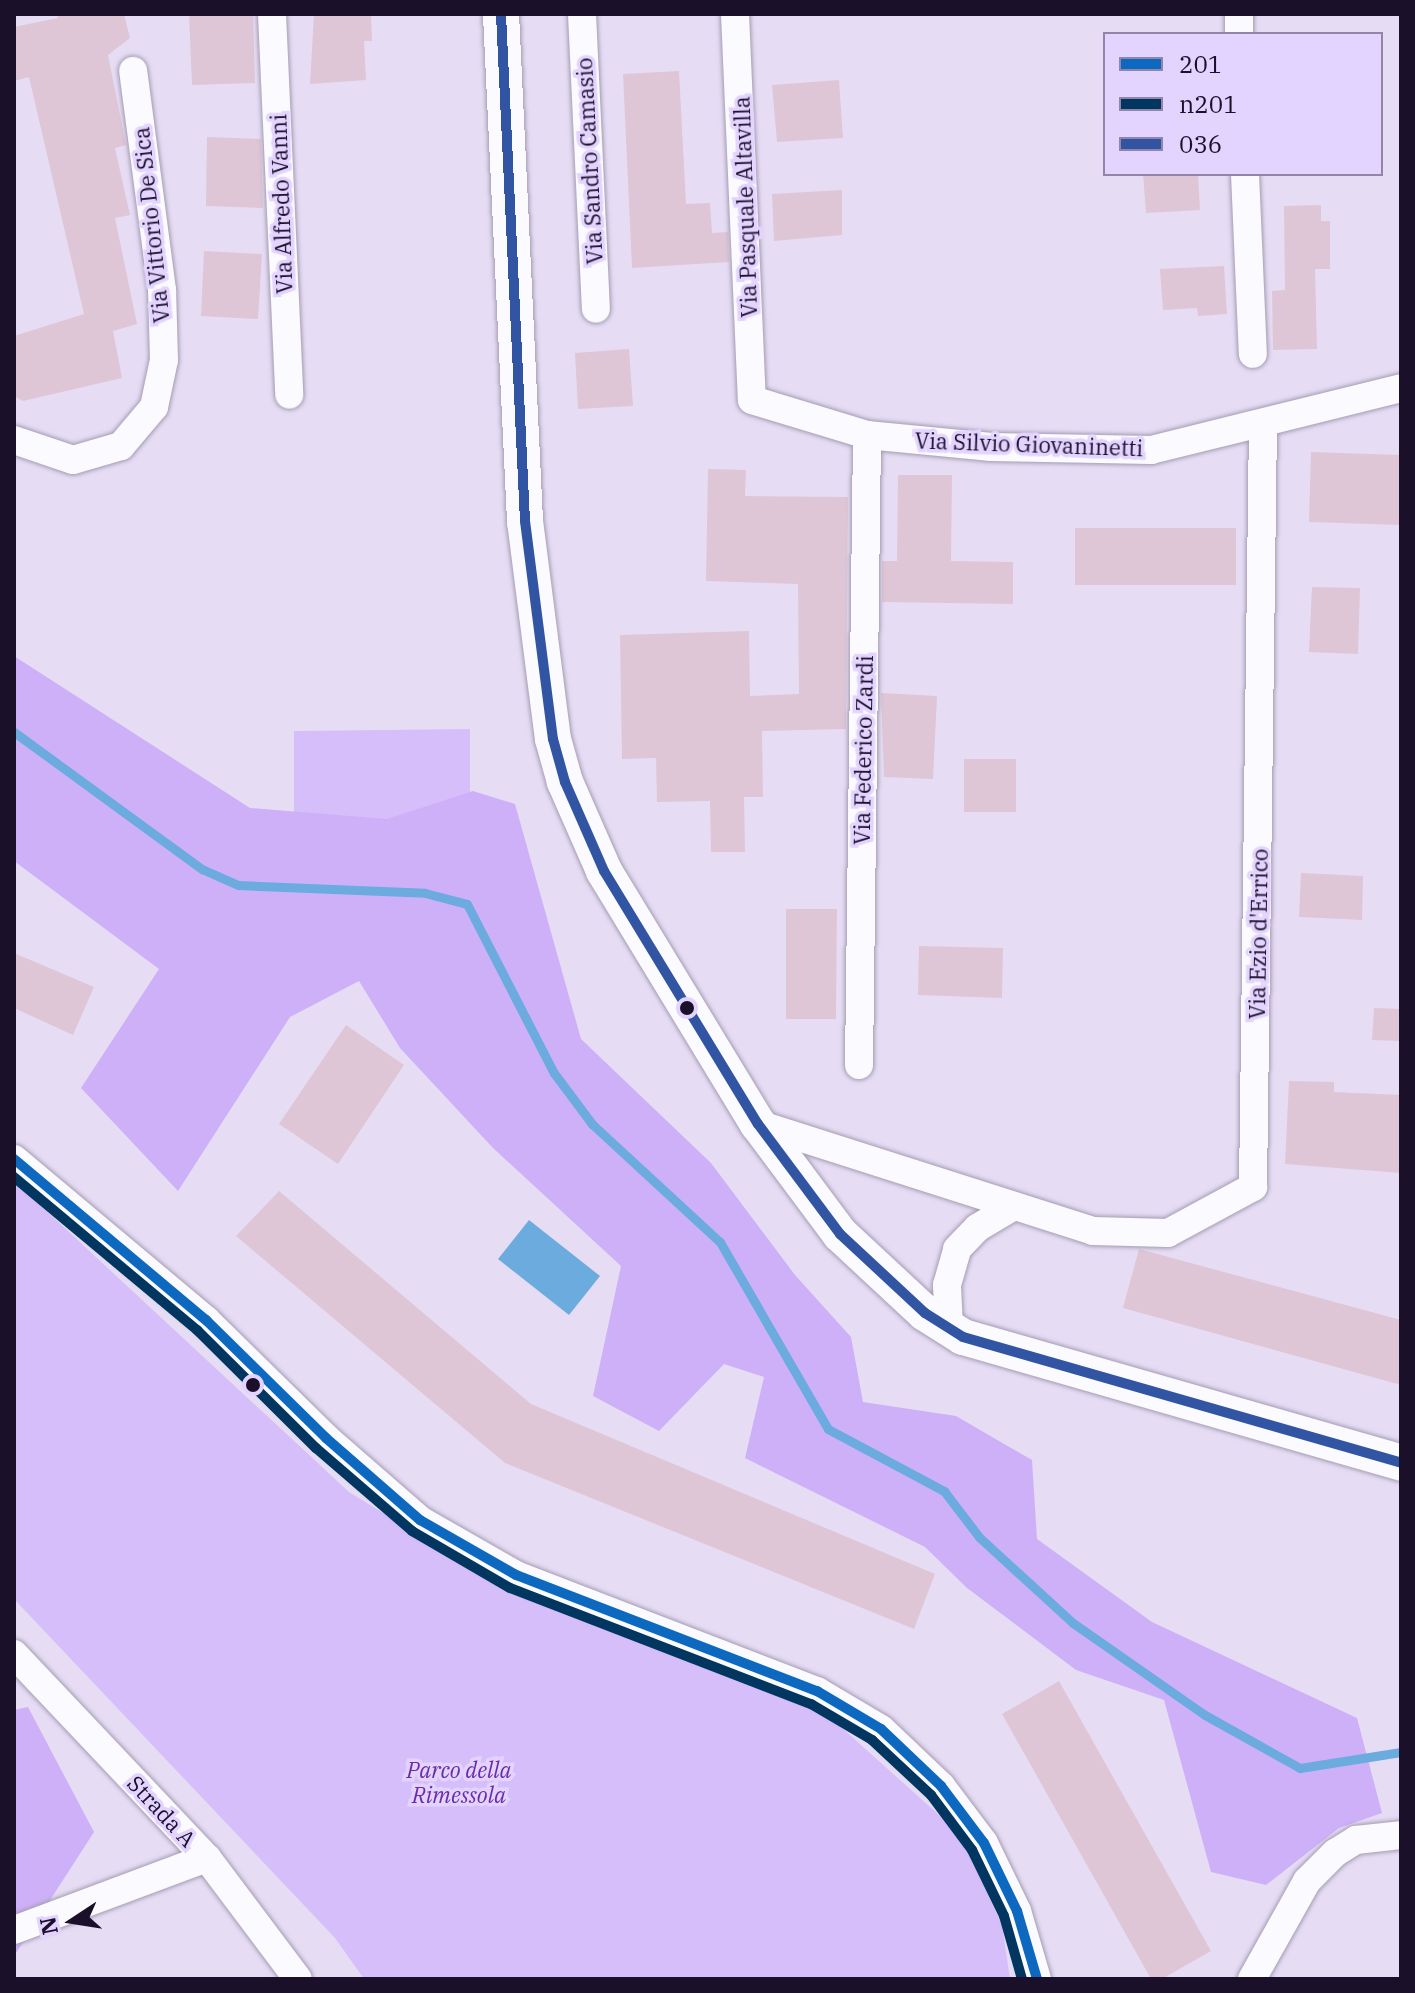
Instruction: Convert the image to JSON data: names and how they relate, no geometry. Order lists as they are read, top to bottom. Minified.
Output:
{"streets":{"street":["Via Sandro Camasio","Via Alfredo Vanni","Via Pasquale Altavilla","Via Vittorio De Sica","Via Silvio Giovaninetti","Via Federico Zardi","Via Ezio d'Errico","Strada A"]},"crossings":[["Via Pasquale Altavilla","Via Silvio Giovaninetti"],["Via Silvio Giovaninetti","Via Federico Zardi"],["Via Silvio Giovaninetti","Via Ezio d'Errico"]],"parks":["Parco della Rimessola"],"lines":["transit line 036","transit line 201","transit line n201"],"legend":["201","n201","036"],"north":"left"}
